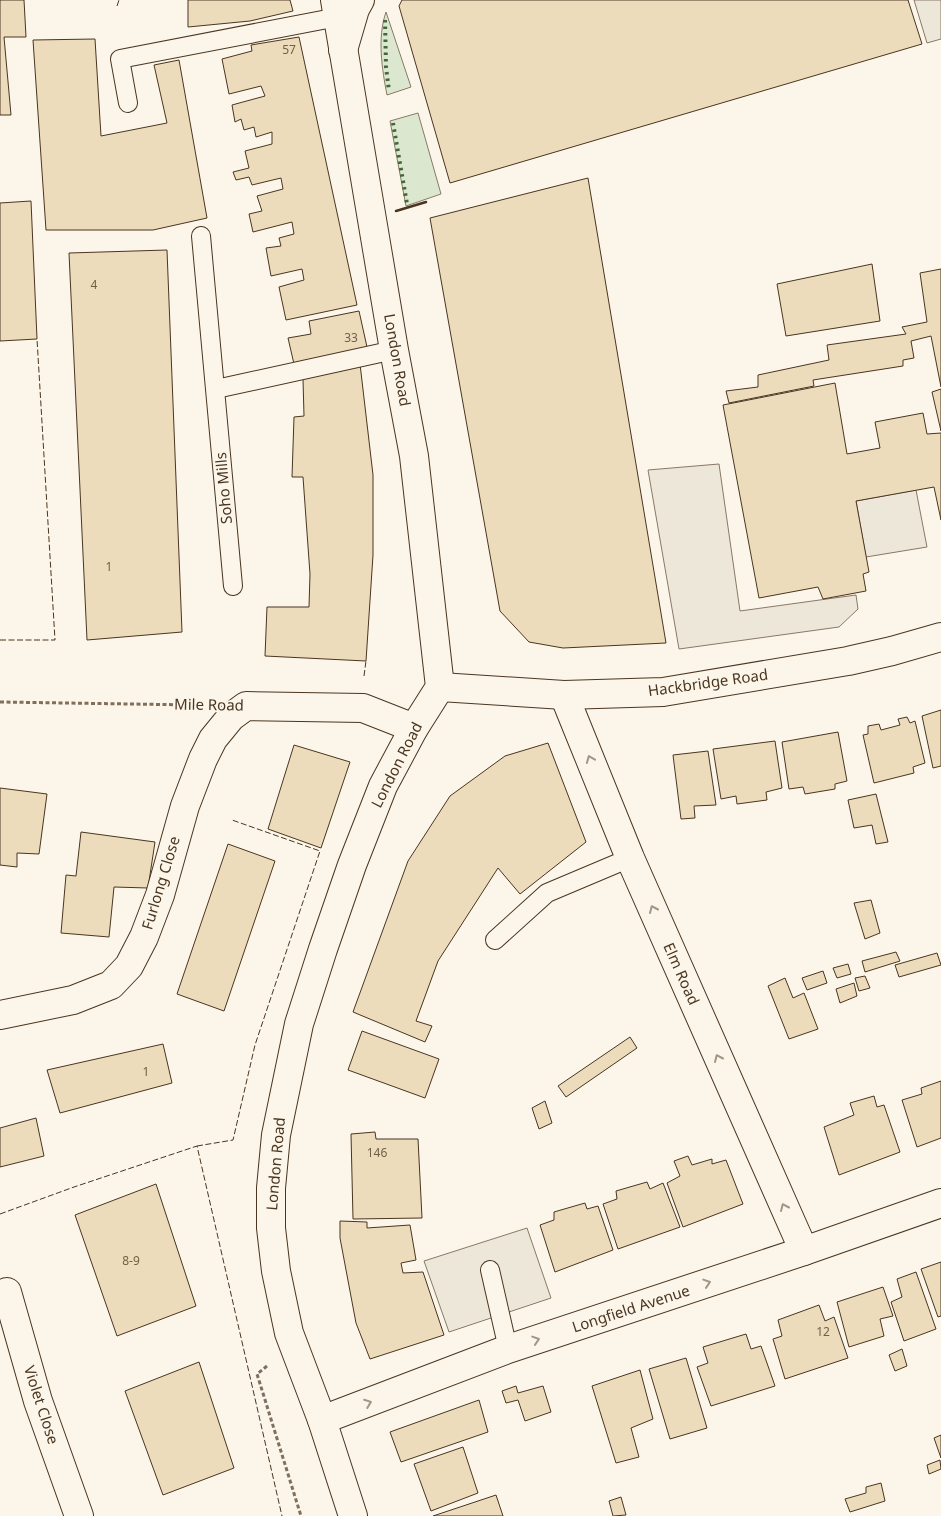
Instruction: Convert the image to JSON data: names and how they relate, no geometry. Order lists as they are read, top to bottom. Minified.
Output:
{"streets":{"street":["London Road","Hackbridge Road","Mile Road","Furlong Close","Elm Road","Longfield Avenue","Violet Close"],"lane":["Soho Mills"]},"crossings":[["London Road","Hackbridge Road"],["London Road","Mile Road"],["London Road","Longfield Avenue"],["Hackbridge Road","Elm Road"],["Mile Road","Furlong Close"],["Elm Road","Longfield Avenue"]],"one_way":["Elm Road","Longfield Avenue"],"house_numbers":["57","4","33","1","1","146","8-9","12"]}
